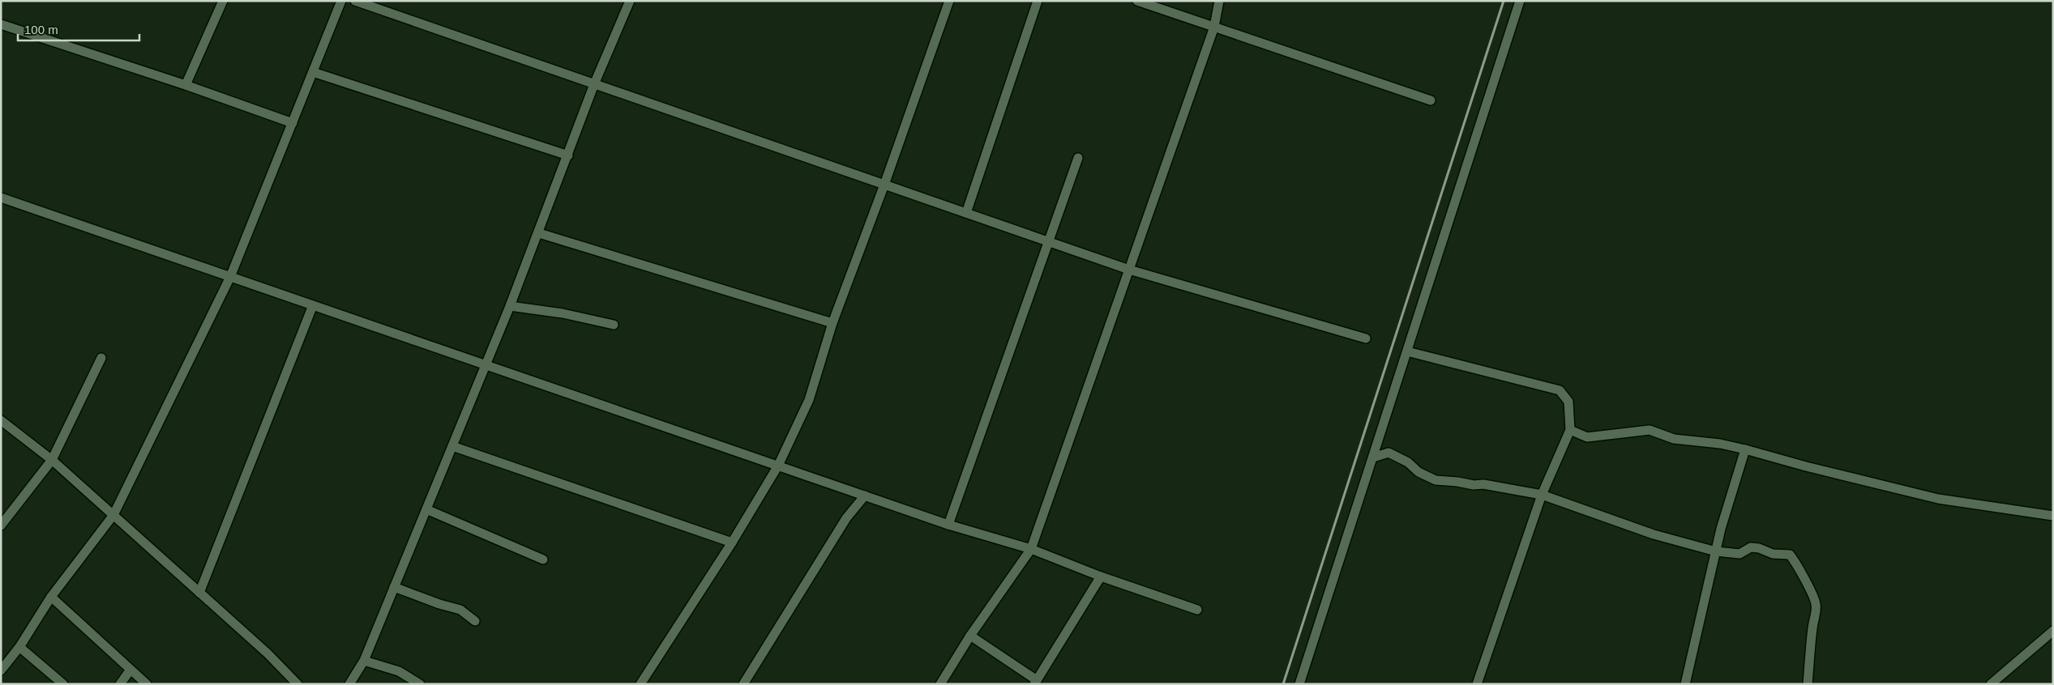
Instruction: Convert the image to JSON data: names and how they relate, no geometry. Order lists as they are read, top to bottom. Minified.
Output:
{"scale_bar":"100 m"}
